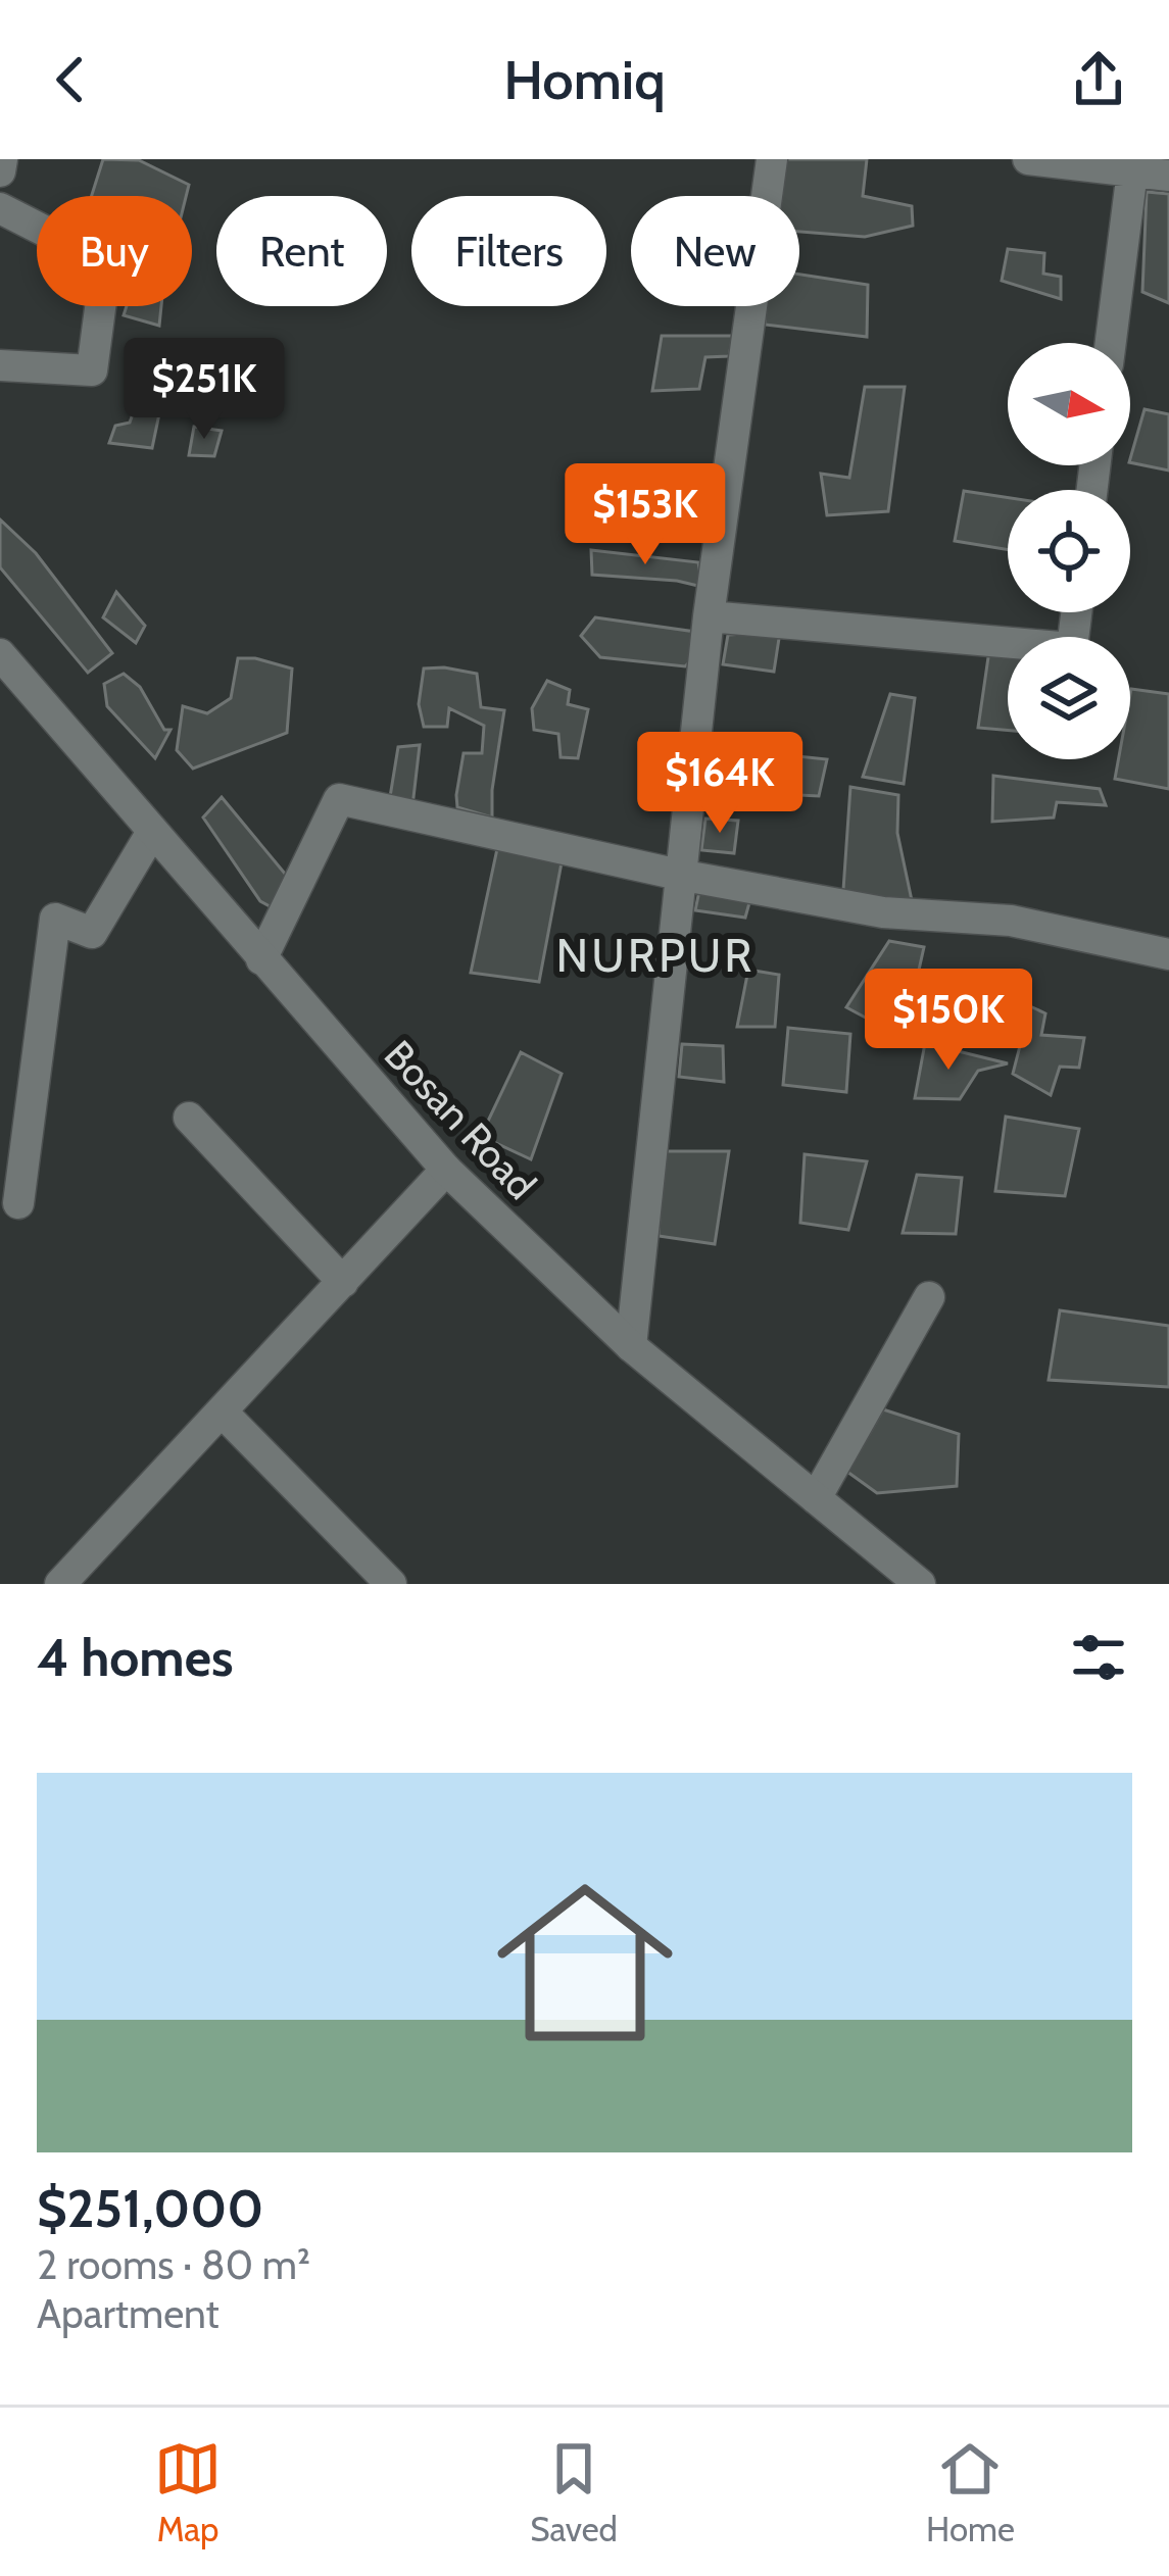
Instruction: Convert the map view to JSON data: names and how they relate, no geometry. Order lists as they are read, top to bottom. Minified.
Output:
{"streets":{"street":["Bosan Road"]},"districts":["NURPUR"],"north":"right","page":{"header":"Homiq","chip":["Buy","Rent","Filters","New"],"price":["$251K","$153K","$164K","$150K"],"heading":"4 homes","list":[{"name":"$251,000","note":"2 rooms · 80 m² · Apartment"}],"tabs":["Map","Saved","Home"]}}
